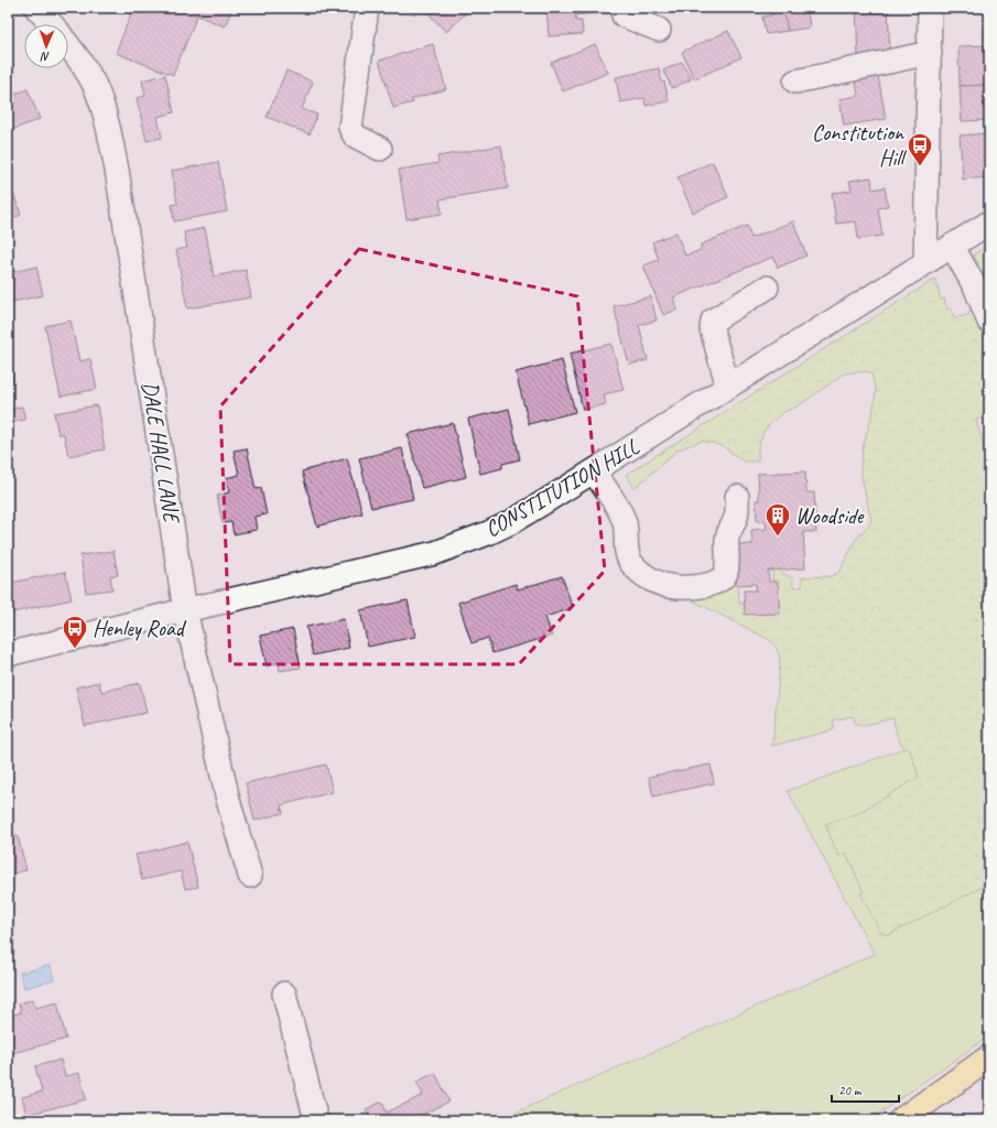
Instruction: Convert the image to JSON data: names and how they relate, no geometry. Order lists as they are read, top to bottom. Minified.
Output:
{"streets":{"street":["DALE HALL LANE","CONSTITUTION HILL"]},"crossings":[["DALE HALL LANE","CONSTITUTION HILL"]],"places":{"bus stop":["Constitution Hill","Henley Road"],"building":["Woodside"]},"scale_bar":"20 m","north":"bottom"}
